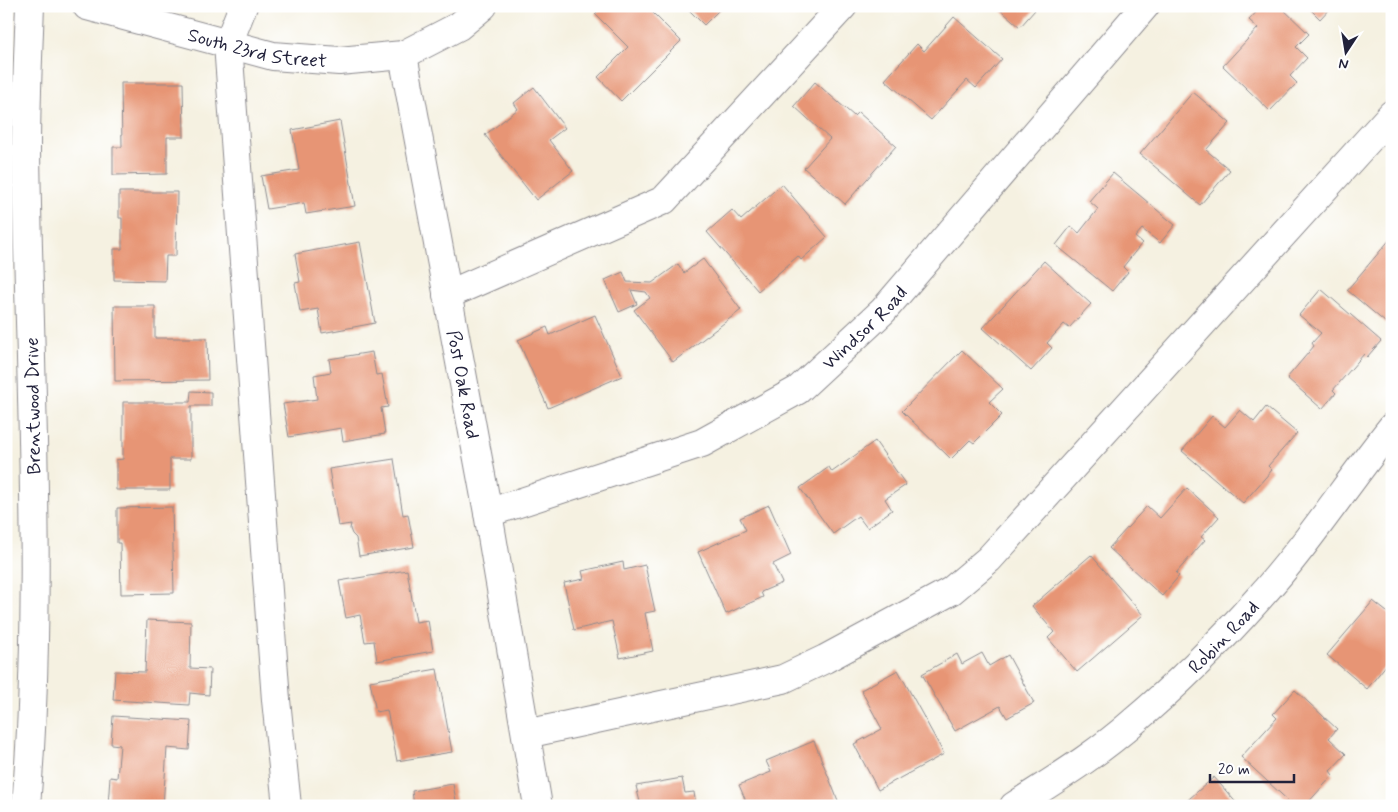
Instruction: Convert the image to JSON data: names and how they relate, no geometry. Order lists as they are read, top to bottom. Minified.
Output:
{"streets":{"street":["South 23rd Street","Windsor Road","Post Oak Road","Brentwood Drive","Robin Road"]},"crossings":[["South 23rd Street","Post Oak Road"],["Windsor Road","Post Oak Road"]],"scale_bar":"20 m","north":"bottom"}
